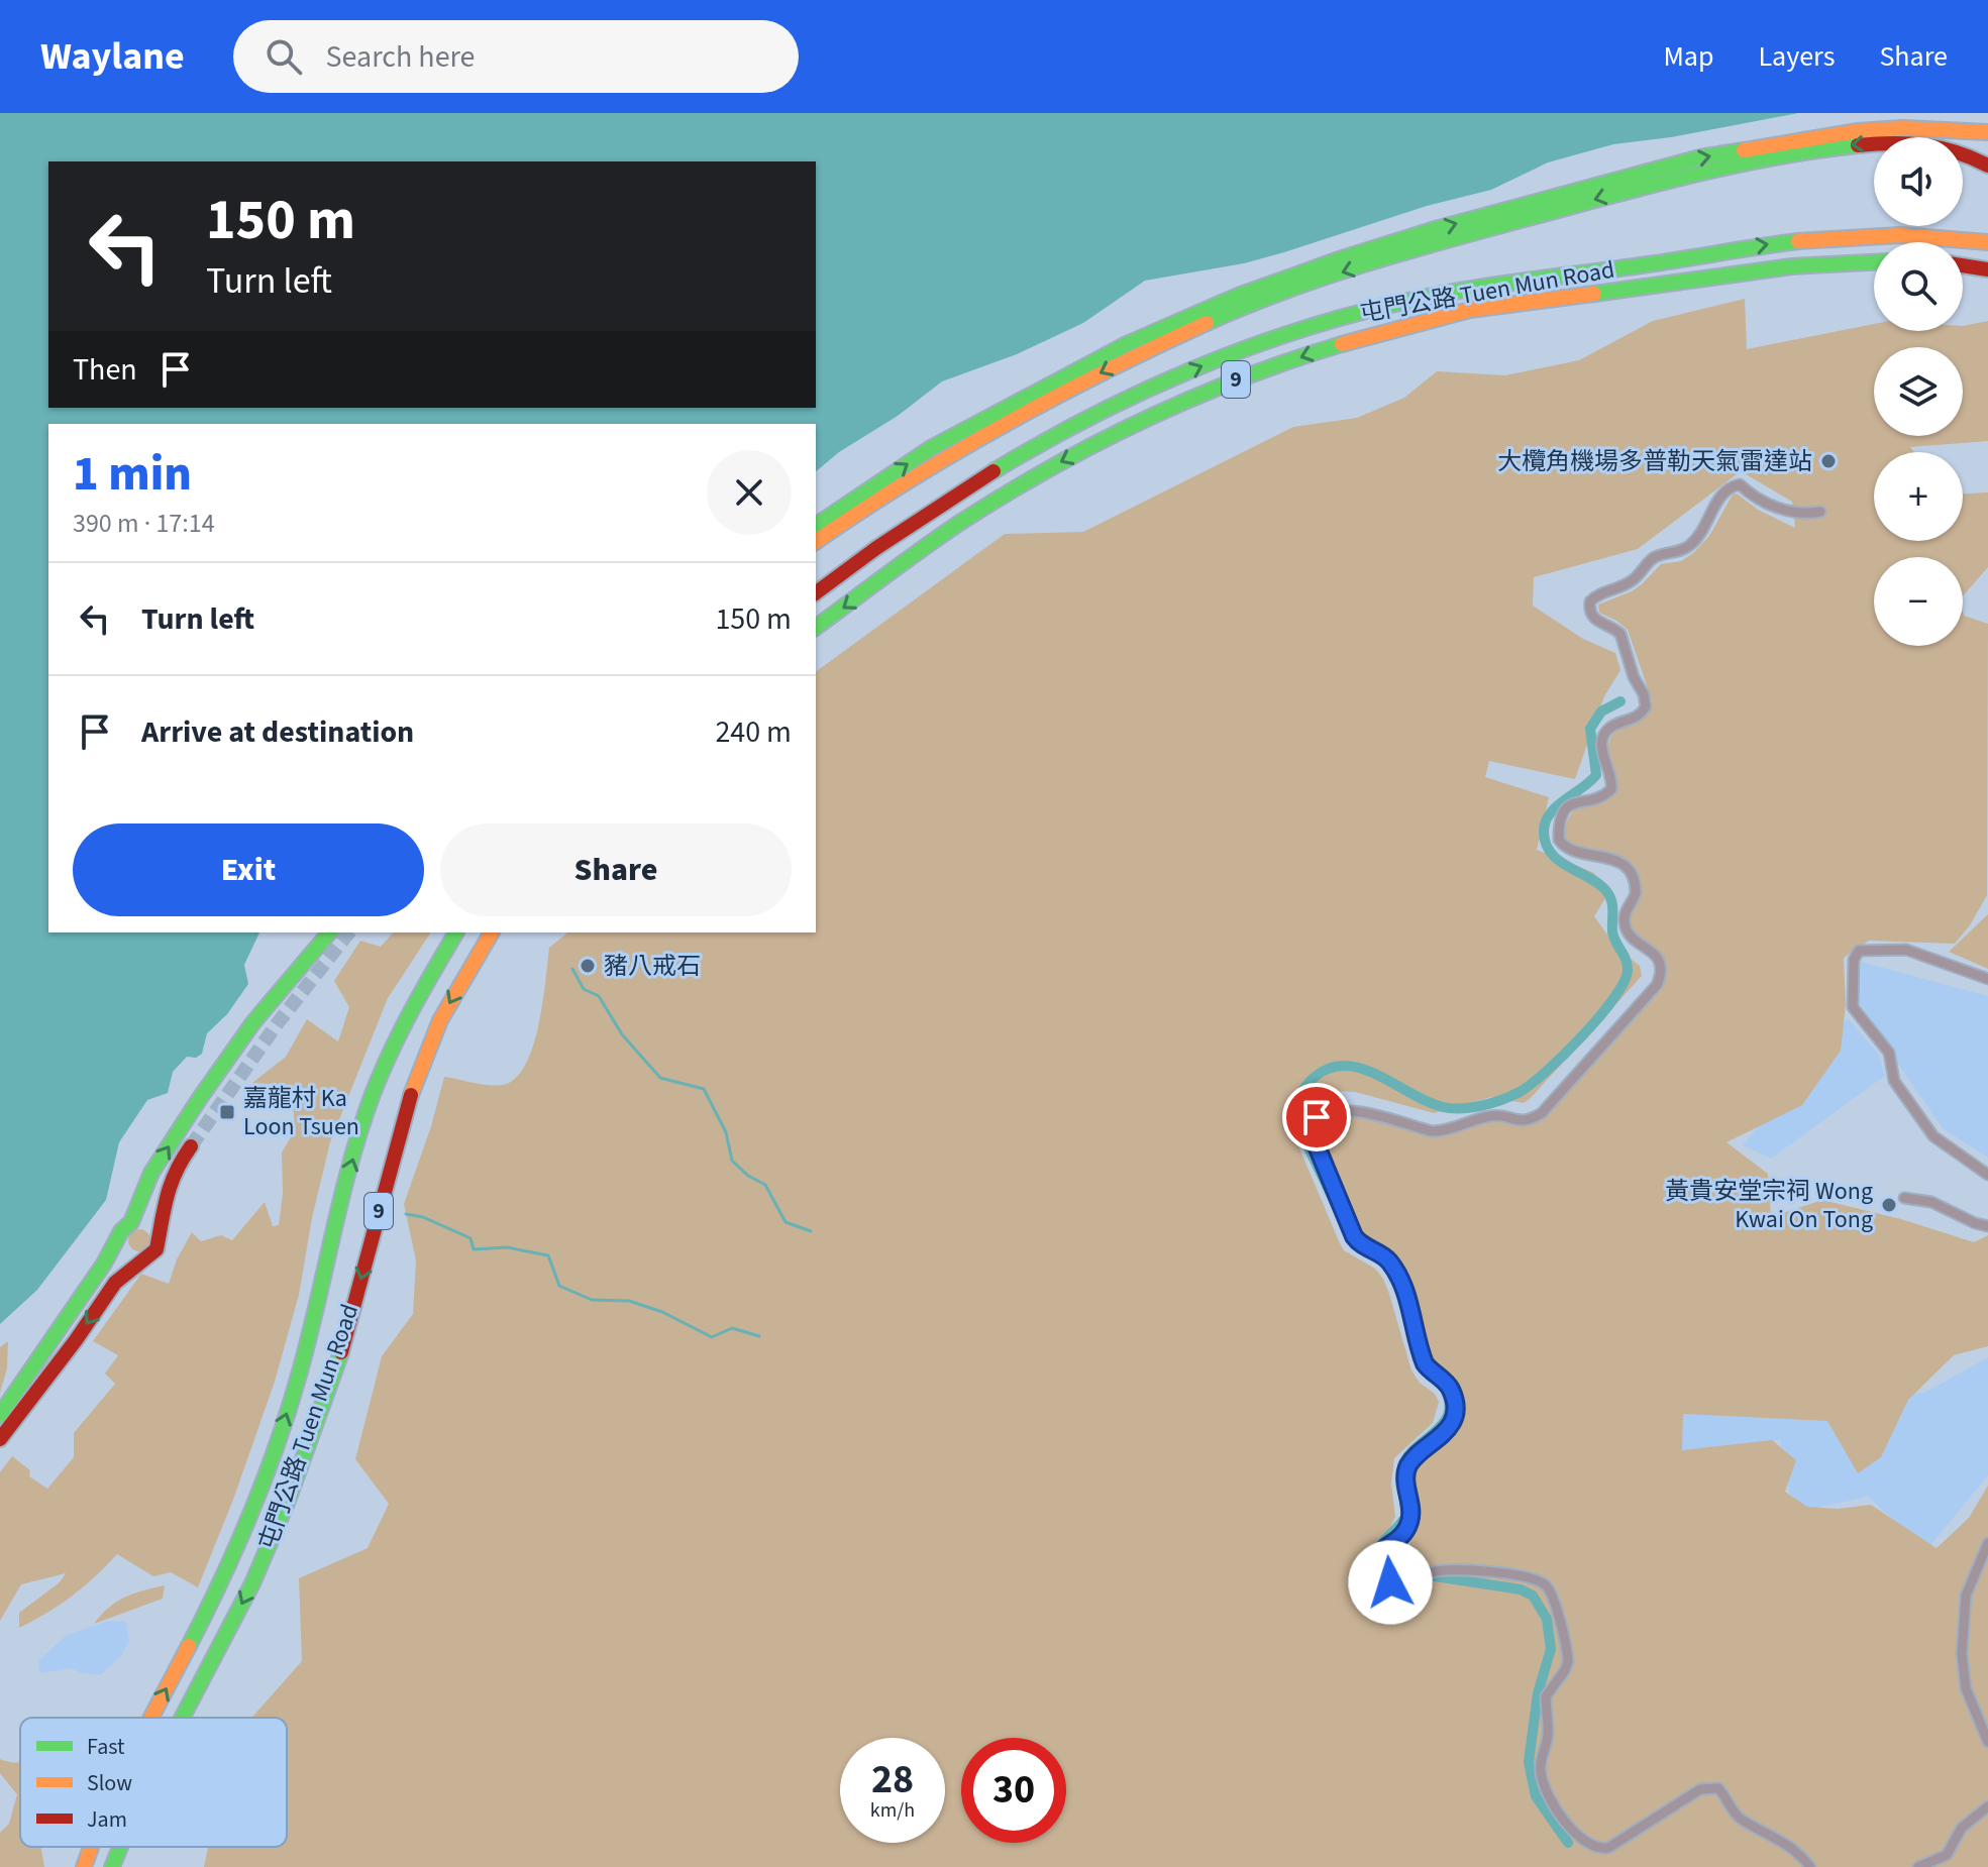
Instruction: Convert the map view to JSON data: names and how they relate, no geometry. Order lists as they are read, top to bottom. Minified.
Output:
{"streets":{"main road":["屯門公路 Tuen Mun Road","9"]},"places":{"other":["大欖角機場多普勒天氣雷達站","豬八戒石","黃貴安堂宗祠 Wong Kwai On Tong"],"transit":["嘉龍村 Ka Loon Tsuen"]},"legend":["Fast","Slow","Jam"],"page":{"header":"Waylane","search":"Search here","nav":["Map","Layers","Share"],"map_buttons":["+","−"],"turn":["150 m","Turn left"],"then":"Then","heading":["1 min","390 m · 17:14"],"list":[{"name":"Turn left","value":"150 m"},{"name":"Arrive at destination","value":"240 m"}],"buttons":["Exit","Share"],"speed":"28 km/h","limit":"30"}}
